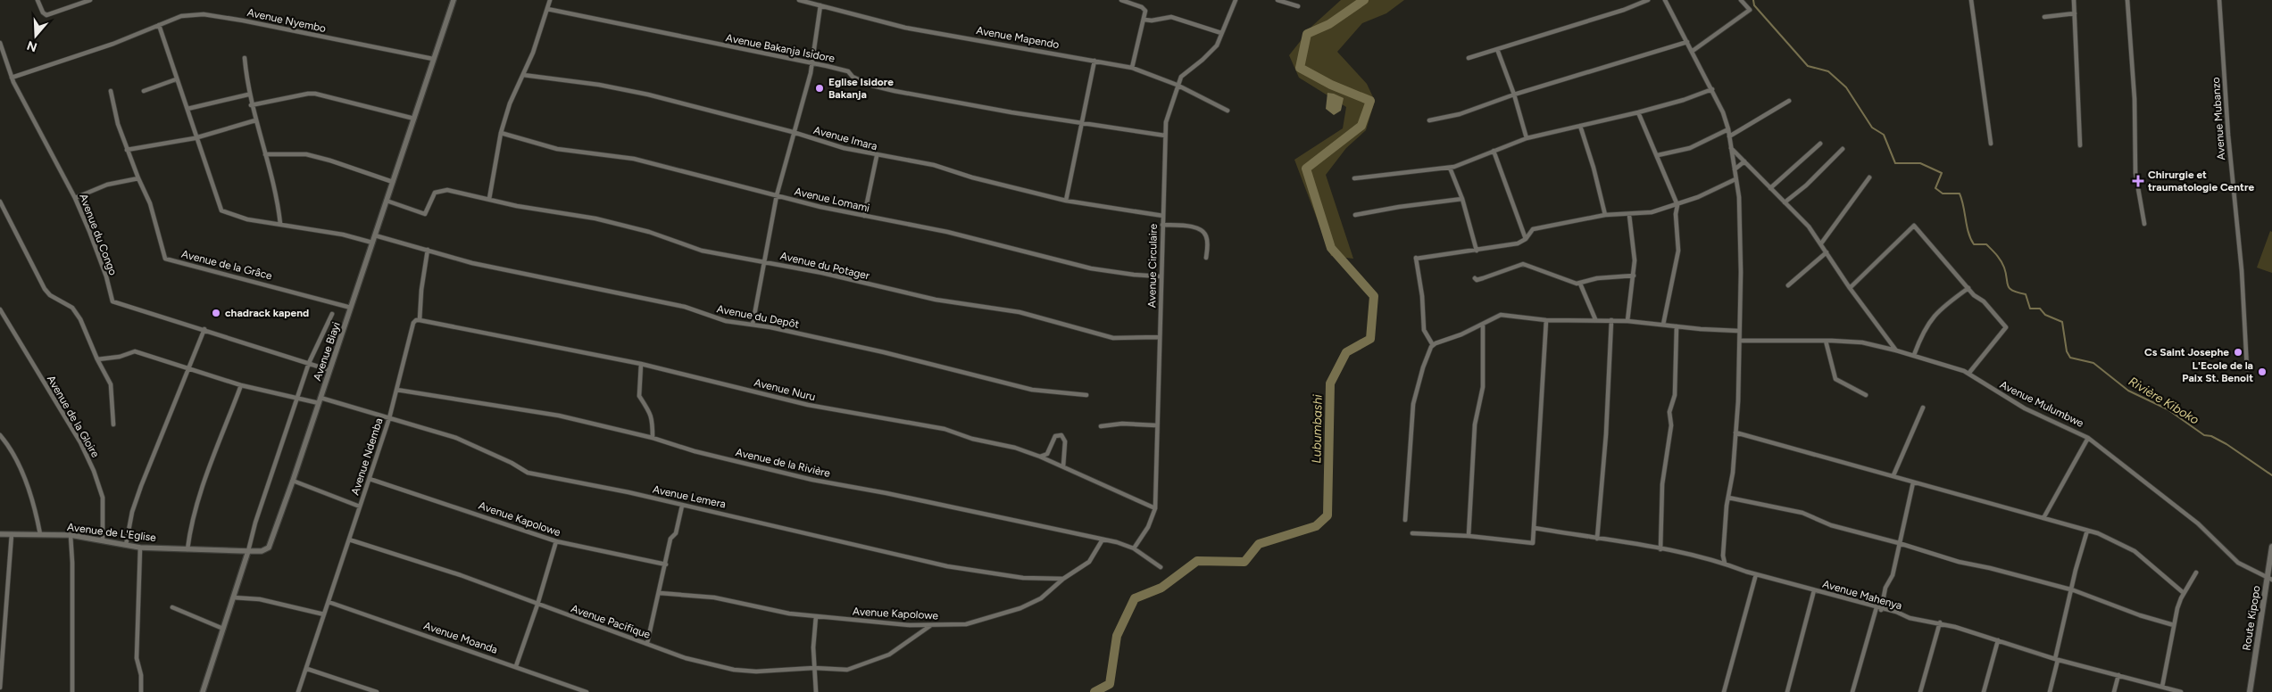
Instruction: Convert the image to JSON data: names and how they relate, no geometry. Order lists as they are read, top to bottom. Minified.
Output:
{"streets":{"main road":["Route Kipopo"],"street":["Avenue Nyembo","Avenue Mapendo","Avenue Bakanja Isidore","Avenue Mubanzo","Avenue Imara","Avenue Lomami","Avenue du Congo","Avenue de la Grâce","Avenue du Potager","Avenue Circulaire","Avenue du Depôt","Avenue Biayi","Avenue Nuru","Avenue Mulumbwe","Avenue de la Gloire","Avenue Ndemba","Avenue de la Rivière","Avenue Lemera","Avenue Kapolowe","Avenue de L'Eglise","Avenue Mahenya","Avenue Pacifique","Avenue Moanda"]},"crossings":[["Avenue Nyembo","Avenue du Congo"],["Avenue Nyembo","Avenue Biayi"],["Avenue Mapendo","Avenue Circulaire"],["Avenue Bakanja Isidore","Avenue Circulaire"],["Avenue Imara","Avenue Circulaire"],["Avenue Lomami","Avenue Circulaire"],["Avenue du Congo","Avenue Biayi"],["Avenue de la Grâce","Avenue Biayi"],["Avenue du Potager","Avenue Circulaire"],["Avenue du Potager","Avenue Biayi"],["Avenue Circulaire","Avenue de la Rivière"],["Avenue du Depôt","Avenue Biayi"],["Avenue du Depôt","Avenue Ndemba"],["Avenue Biayi","Avenue Lemera"],["Avenue Biayi","Avenue de L'Eglise"],["Avenue Nuru","Avenue Ndemba"],["Avenue Mulumbwe","Route Kipopo"],["Avenue de la Gloire","Avenue de L'Eglise"],["Avenue Ndemba","Avenue de la Rivière"],["Avenue Ndemba","Avenue Lemera"],["Avenue Ndemba","Avenue Kapolowe"],["Avenue Ndemba","Avenue Pacifique"],["Avenue Ndemba","Avenue Moanda"],["Avenue de la Rivière","Avenue Kapolowe"],["Avenue Lemera","Avenue Kapolowe"],["Avenue Kapolowe","Avenue Pacifique"]],"water":["Rivière Kiboko","Lubumbashi"],"places":{"other":["Eglise Isidore Bakanja","chadrack kapend","Cs Saint Josephe","L'Ecole de la Paix St. Benoit"],"health":["Chirurgie et traumatologie Centre"]},"north":"bottom"}
